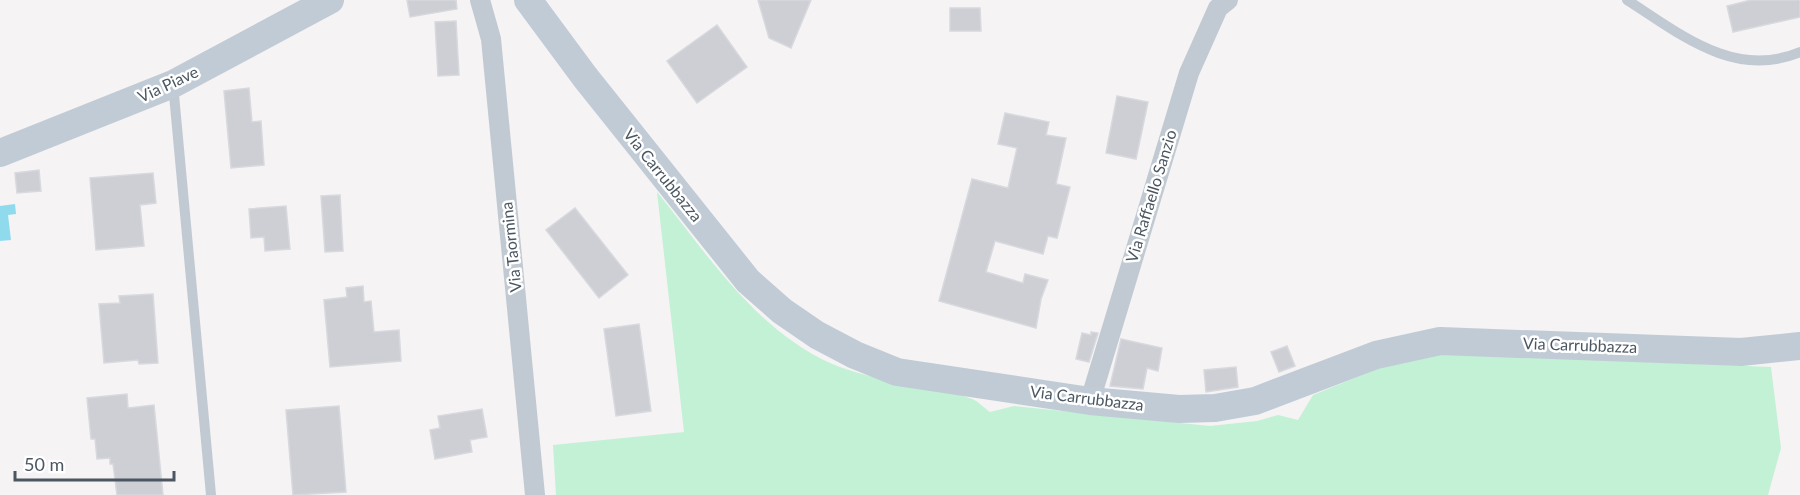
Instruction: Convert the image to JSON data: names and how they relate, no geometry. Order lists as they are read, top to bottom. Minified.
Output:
{"streets":{"main road":["Via Piave","Via Carrubbazza"],"street":["Via Raffaello Sanzio","Via Taormina"]},"crossings":[["Via Carrubbazza","Via Raffaello Sanzio"]],"scale_bar":"50 m"}
